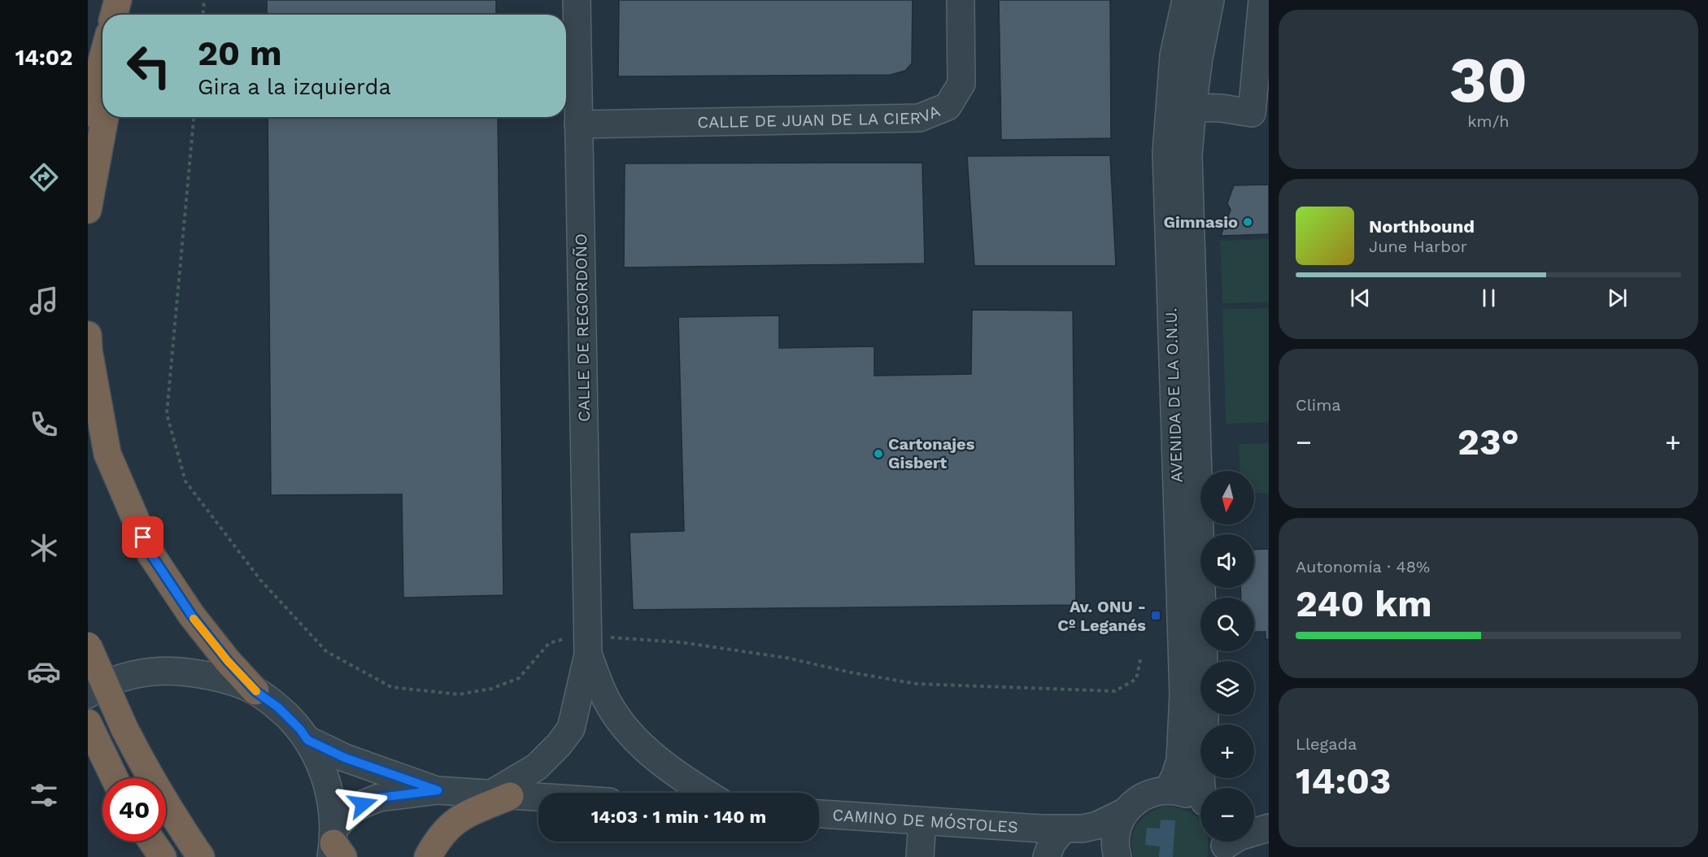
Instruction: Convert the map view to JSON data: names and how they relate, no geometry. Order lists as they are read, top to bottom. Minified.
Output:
{"streets":{"street":["CALLE DE JUAN DE LA CIERVA","CALLE DE REGORDOÑO","AVENIDA DE LA O.N.U.","CAMINO DE MÓSTOLES"]},"crossings":[["CALLE DE JUAN DE LA CIERVA","CALLE DE REGORDOÑO"],["AVENIDA DE LA O.N.U.","CAMINO DE MÓSTOLES"]],"places":{"other":["Gimnasio","Cartonajes Gisbert"],"transit":["Av. ONU - Cº Leganés"]},"north":"bottom","page":{"tabs":"14:02","tile":[["30","km/h"],"Clima",["Autonomía · 48%","240 km"],["Llegada","14:03"]],"turn":["20 m","Gira a la izquierda"],"song":["Northbound","June Harbor"],"heat":["−","23°","+"],"map_buttons":["+","−"],"limit":"40","trip":"14:03 · 1 min · 140 m"}}
